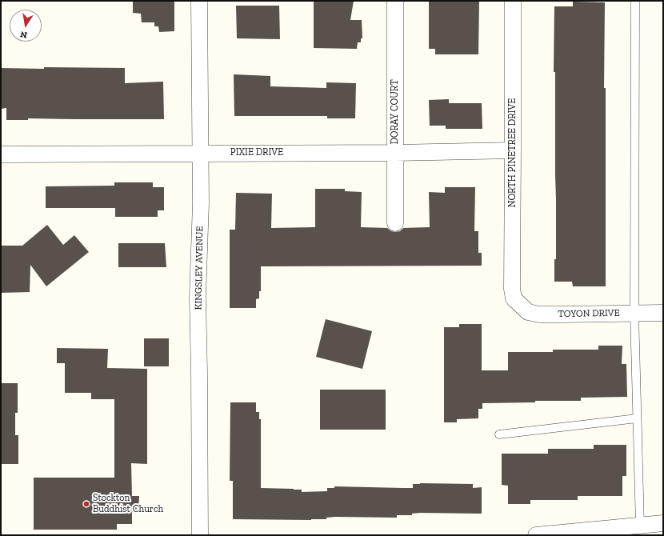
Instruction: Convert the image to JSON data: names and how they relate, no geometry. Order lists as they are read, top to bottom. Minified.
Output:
{"streets":{"street":["DORAY COURT","PIXIE DRIVE","NORTH PINETREE DRIVE","KINGSLEY AVENUE","TOYON DRIVE"]},"crossings":[["DORAY COURT","PIXIE DRIVE"],["PIXIE DRIVE","NORTH PINETREE DRIVE"],["PIXIE DRIVE","KINGSLEY AVENUE"],["NORTH PINETREE DRIVE","TOYON DRIVE"]],"places":["Stockton Buddhist Church"],"north":"bottom"}
